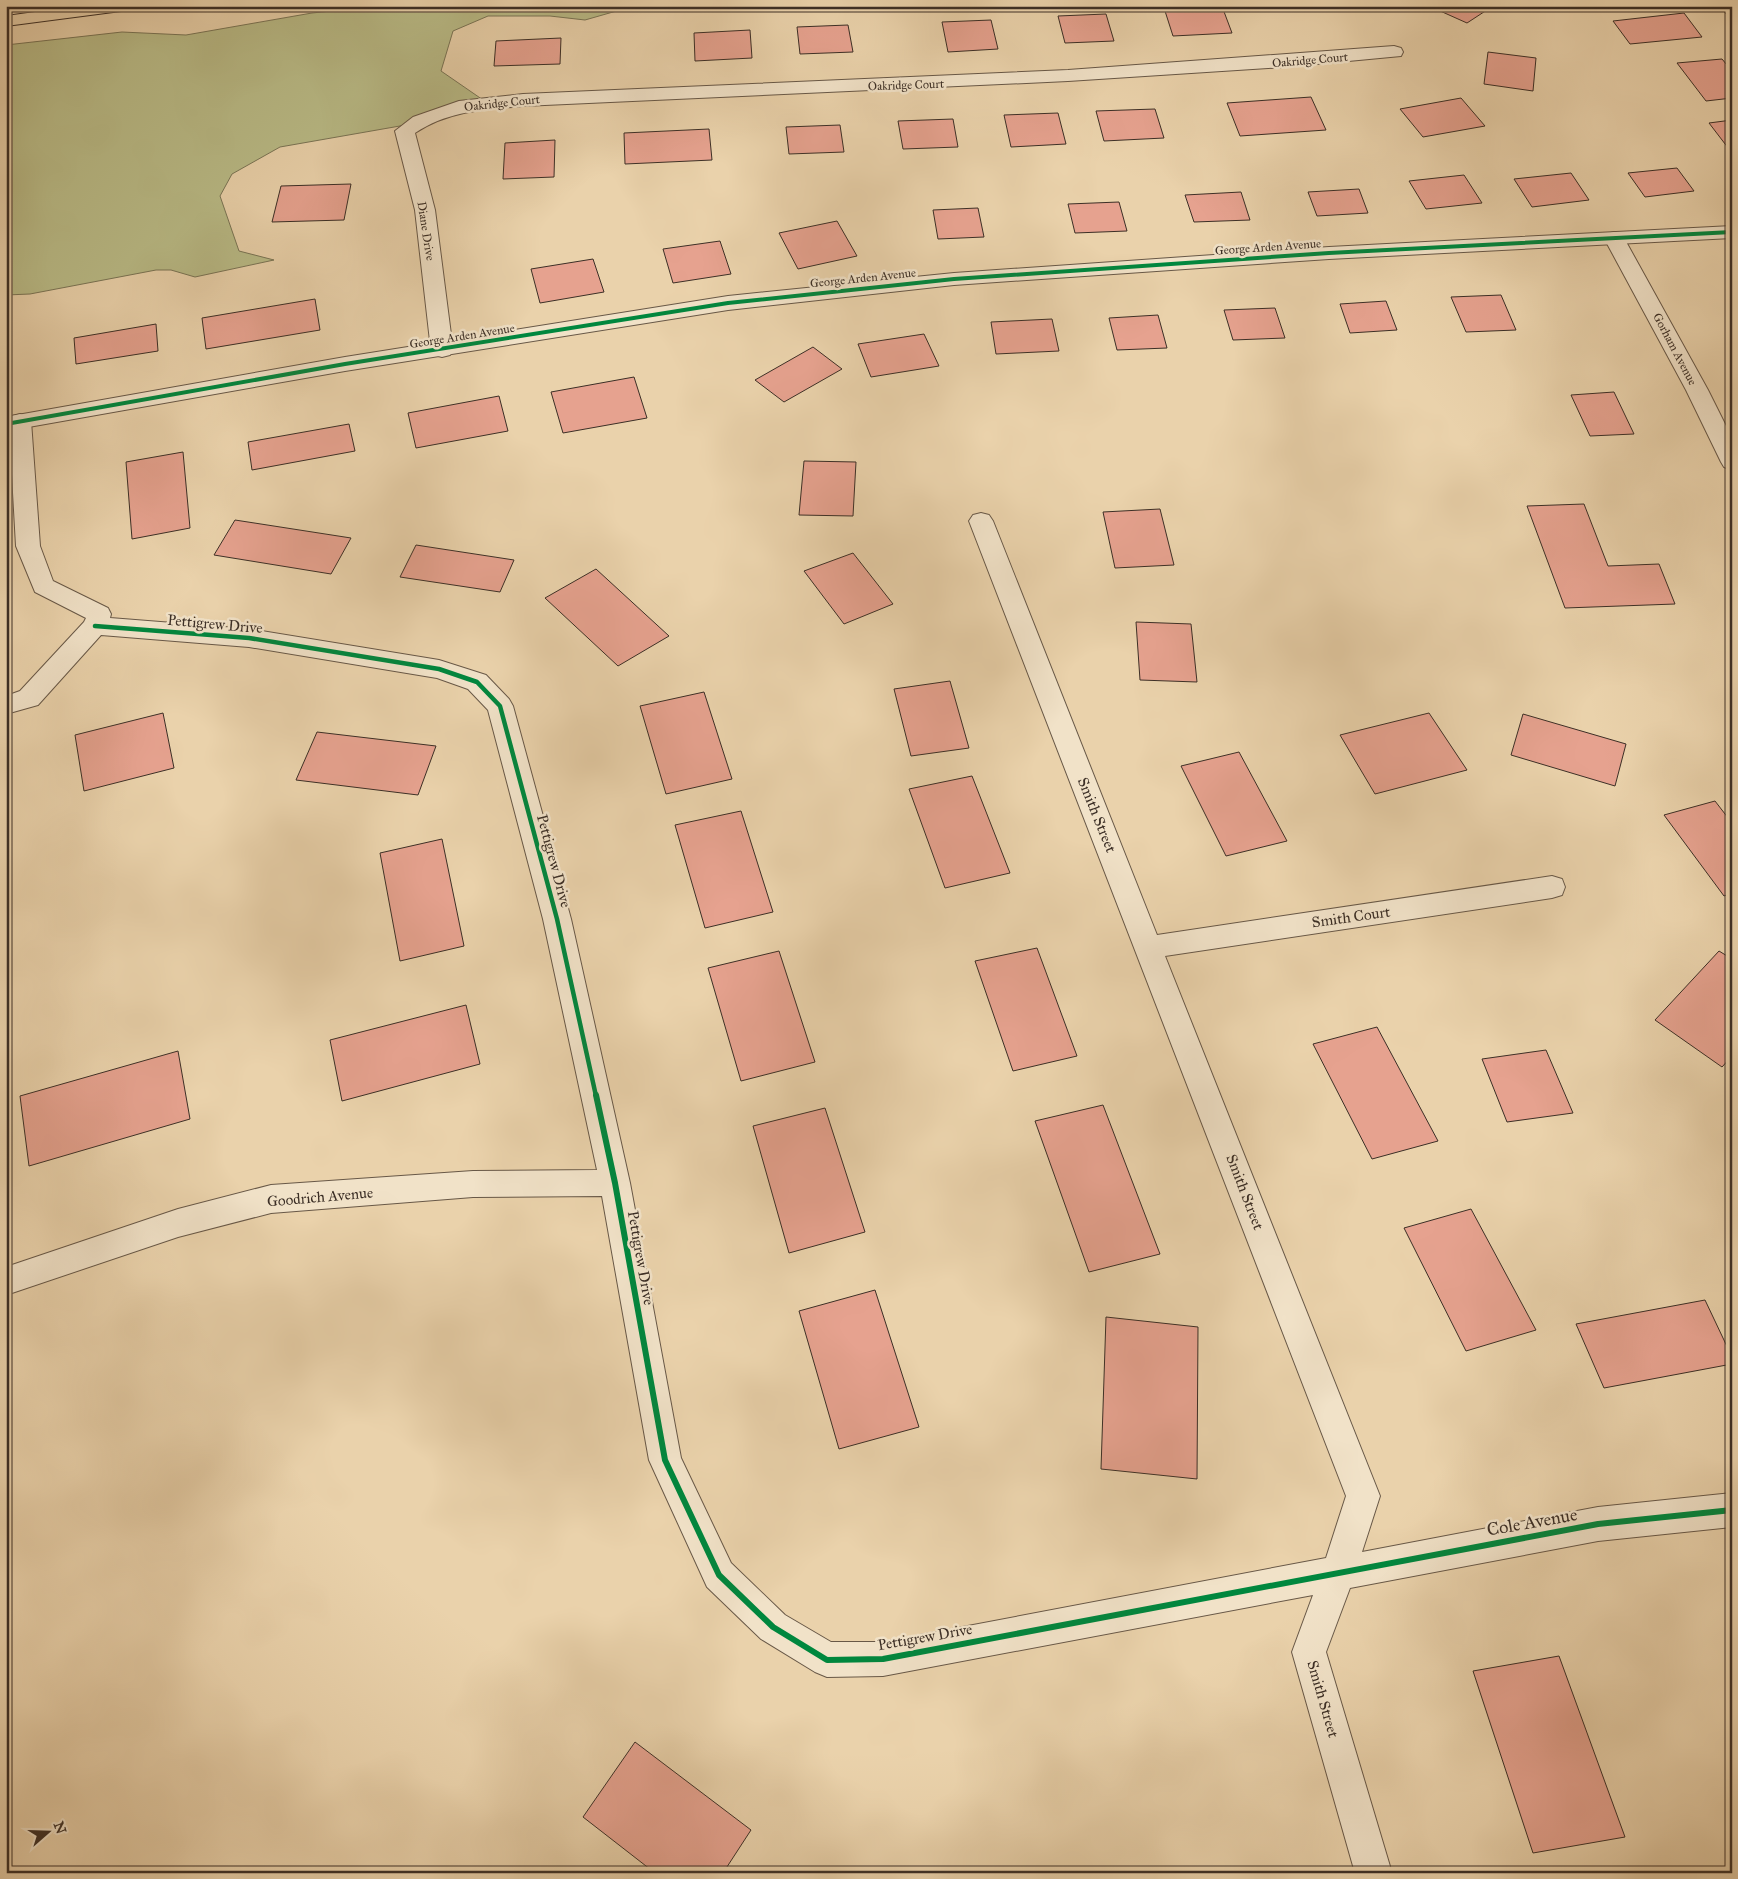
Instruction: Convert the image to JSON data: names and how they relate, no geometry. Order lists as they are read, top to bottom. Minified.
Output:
{"streets":{"street":["Oakridge Court","Diane Drive","George Arden Avenue","Gorham Avenue","Pettigrew Drive","Smith Street","Smith Court","Goodrich Avenue","Cole Avenue"]},"crossings":[["Oakridge Court","Diane Drive"],["Diane Drive","George Arden Avenue"],["George Arden Avenue","Gorham Avenue"],["Pettigrew Drive","Smith Street"],["Pettigrew Drive","Goodrich Avenue"],["Pettigrew Drive","Cole Avenue"],["Smith Street","Smith Court"],["Smith Street","Cole Avenue"]],"north":"right"}
